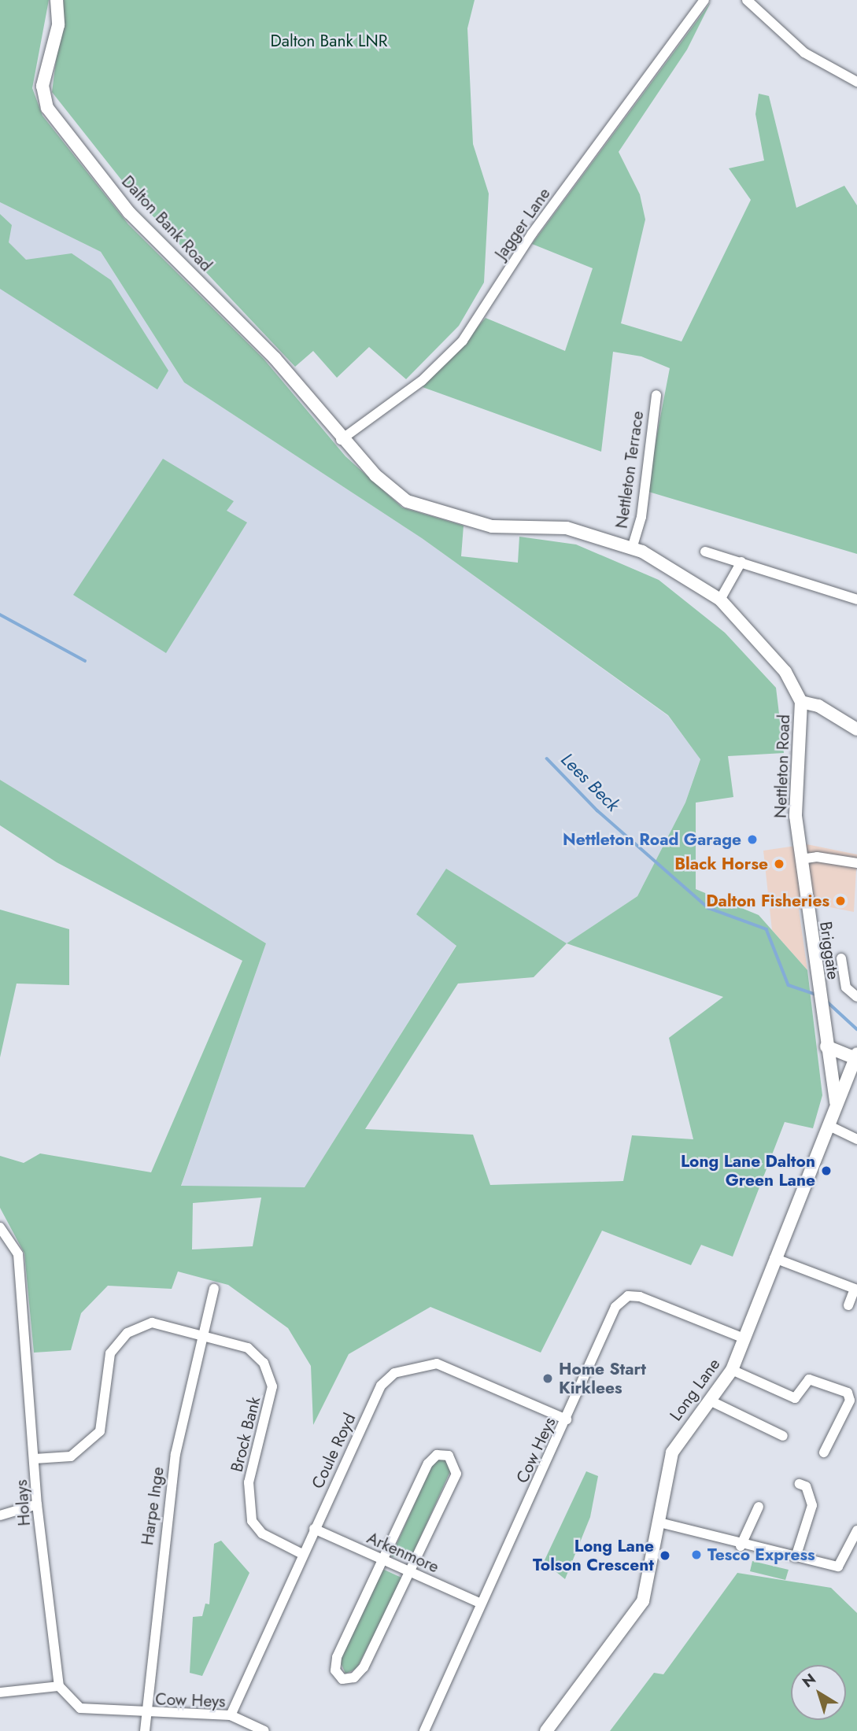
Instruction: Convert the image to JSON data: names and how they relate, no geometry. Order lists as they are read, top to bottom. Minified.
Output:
{"streets":{"street":["Dalton Bank Road","Jagger Lane","Nettleton Terrace","Nettleton Road","Briggate","Long Lane","Brock Bank","Cow Heys","Coule Royd","Holays","Harpe Inge","Arkenmore"]},"crossings":[["Dalton Bank Road","Jagger Lane"],["Dalton Bank Road","Nettleton Road"],["Jagger Lane","Nettleton Road"],["Nettleton Terrace","Nettleton Road"],["Nettleton Road","Briggate"],["Briggate","Long Lane"],["Long Lane","Cow Heys"],["Brock Bank","Coule Royd"],["Brock Bank","Holays"],["Brock Bank","Harpe Inge"],["Cow Heys","Coule Royd"],["Cow Heys","Harpe Inge"],["Cow Heys","Arkenmore"],["Coule Royd","Arkenmore"]],"water":["Lees Beck"],"parks":["Dalton Bank LNR"],"places":["Nettleton Road Garage","Black Horse","Dalton Fisheries","Long Lane Dalton Green Lane","Home Start Kirklees","Tesco Express","Long Lane Tolson Crescent"],"north":"top left"}
